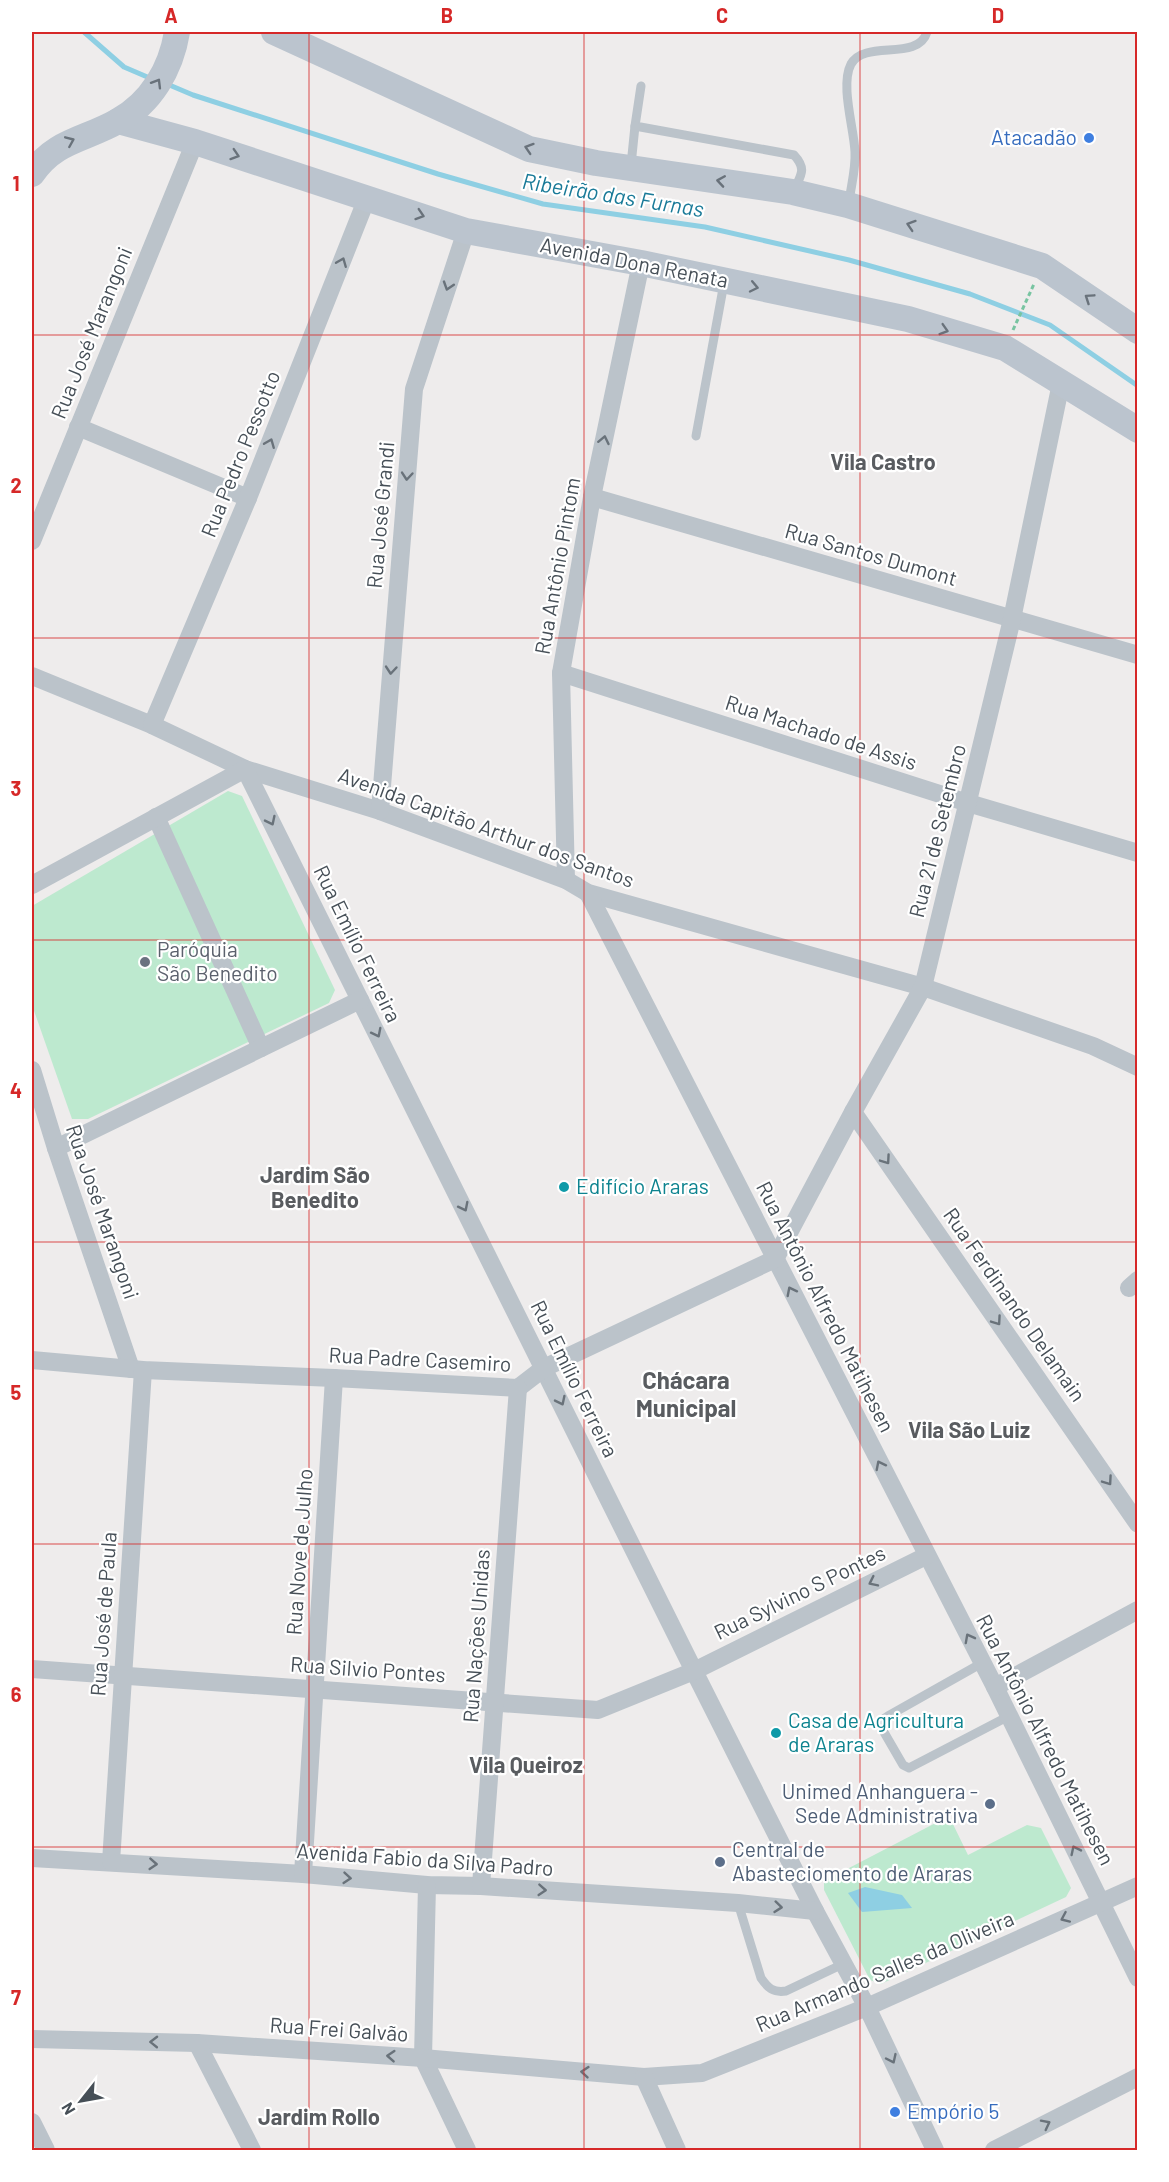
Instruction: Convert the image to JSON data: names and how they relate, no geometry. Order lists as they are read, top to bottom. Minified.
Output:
{"streets":{"main road":["Avenida Dona Renata"],"street":["Rua José Marangoni","Rua Pedro Pessotto","Rua José Grandi","Rua Santos Dumont","Rua Antônio Pintom","Rua Machado de Assis","Avenida Capitão Arthur dos Santos","Rua 21 de Setembro","Rua Emílio Ferreira","Rua Ferdinando Delamain","Rua Antônio Alfredo Matihesen","Rua Padre Casemiro","Rua Nove de Julho","Rua Sylvino S Pontes","Rua José de Paula","Rua Nações Unidas","Rua Silvio Pontes","Avenida Fabio da Silva Padro","Rua Armando Salles da Oliveira","Rua Frei Galvão"]},"crossings":[["Avenida Dona Renata","Rua José Marangoni"],["Avenida Dona Renata","Rua Pedro Pessotto"],["Avenida Dona Renata","Rua José Grandi"],["Avenida Dona Renata","Rua Antônio Pintom"],["Avenida Dona Renata","Rua 21 de Setembro"],["Rua José Marangoni","Rua Padre Casemiro"],["Rua José Marangoni","Rua José de Paula"],["Rua Pedro Pessotto","Avenida Capitão Arthur dos Santos"],["Rua José Grandi","Avenida Capitão Arthur dos Santos"],["Rua Santos Dumont","Rua Antônio Pintom"],["Rua Santos Dumont","Rua 21 de Setembro"],["Rua Antônio Pintom","Rua Machado de Assis"],["Rua Antônio Pintom","Avenida Capitão Arthur dos Santos"],["Rua Machado de Assis","Rua 21 de Setembro"],["Avenida Capitão Arthur dos Santos","Rua 21 de Setembro"],["Avenida Capitão Arthur dos Santos","Rua Emílio Ferreira"],["Avenida Capitão Arthur dos Santos","Rua Antônio Alfredo Matihesen"],["Rua 21 de Setembro","Rua Ferdinando Delamain"],["Rua 21 de Setembro","Rua Antônio Alfredo Matihesen"],["Rua 21 de Setembro","Rua Padre Casemiro"],["Rua Emílio Ferreira","Rua Padre Casemiro"],["Rua Emílio Ferreira","Rua Sylvino S Pontes"],["Rua Emílio Ferreira","Rua Silvio Pontes"],["Rua Emílio Ferreira","Avenida Fabio da Silva Padro"],["Rua Emílio Ferreira","Rua Armando Salles da Oliveira"],["Rua Antônio Alfredo Matihesen","Rua Padre Casemiro"],["Rua Antônio Alfredo Matihesen","Rua Sylvino S Pontes"],["Rua Antônio Alfredo Matihesen","Rua Armando Salles da Oliveira"],["Rua Padre Casemiro","Rua Nove de Julho"],["Rua Padre Casemiro","Rua José de Paula"],["Rua Padre Casemiro","Rua Nações Unidas"],["Rua Nove de Julho","Rua Silvio Pontes"],["Rua Nove de Julho","Avenida Fabio da Silva Padro"],["Rua Sylvino S Pontes","Rua Silvio Pontes"],["Rua José de Paula","Rua Silvio Pontes"],["Rua José de Paula","Avenida Fabio da Silva Padro"],["Rua Nações Unidas","Rua Silvio Pontes"],["Rua Nações Unidas","Avenida Fabio da Silva Padro"],["Rua Armando Salles da Oliveira","Rua Frei Galvão"]],"one_way":["Rua Pedro Pessotto","Rua José Grandi","Rua Antônio Pintom","Rua Emílio Ferreira","Rua Ferdinando Delamain","Rua Antônio Alfredo Matihesen","Rua Sylvino S Pontes","Avenida Fabio da Silva Padro","Rua Armando Salles da Oliveira","Rua Frei Galvão"],"districts":["Vila Castro","Jardim São Benedito","Chácara Municipal","Vila São Luiz","Vila Queiroz","Jardim Rollo"],"water":["Ribeirão das Furnas"],"places":["Atacadão","Paróquia São Benedito","Edifício Araras","Casa de Agricultura de Araras","Unimed Anhanguera - Sede Administrativa","Central de Abasteciomento de Araras","Empório 5"],"north":"bottom left","grid":{"columns":["A","B","C","D"],"rows":["1","2","3","4","5","6","7"]}}
